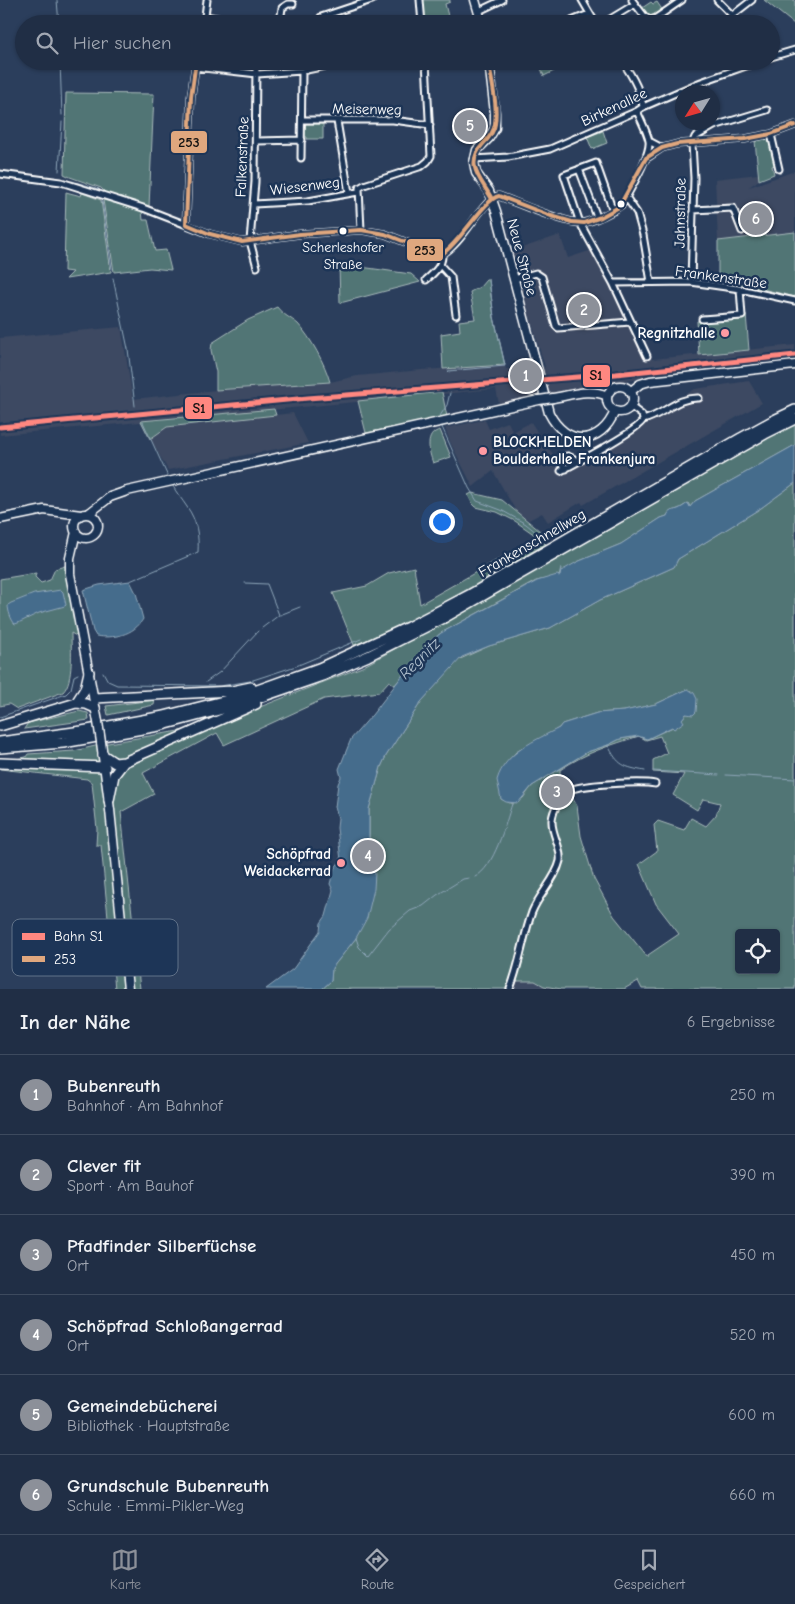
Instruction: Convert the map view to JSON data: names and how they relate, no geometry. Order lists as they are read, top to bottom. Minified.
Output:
{"streets":{"highway":["Frankenschnellweg"],"street":["Birkenallee","Meisenweg","Falkenstraße","Wiesenweg","Jahnstraße","Neue Straße","Frankenstraße"]},"crossings":[["Birkenallee","Neue Straße"],["Meisenweg","Wiesenweg"],["Falkenstraße","Wiesenweg"],["Jahnstraße","Frankenstraße"]],"water":["Regnitz"],"places":["Scherleshofer Straße","Regnitzhalle","BLOCKHELDEN Boulderhalle Frankenjura","Schöpfrad Weidackerrad"],"lines":["transit line 253","rail line S1"],"legend":["Bahn S1","253"],"north":"bottom left","page":{"search":"Hier suchen","pins":["5","6","2","1","3","4"],"heading":["In der Nähe","6 Ergebnisse"],"list":[{"mark":"1","name":"Bubenreuth","note":"Bahnhof · Am Bahnhof","value":"250 m"},{"mark":"2","name":"Clever fit","note":"Sport · Am Bauhof","value":"390 m"},{"mark":"3","name":"Pfadfinder Silberfüchse","note":"Ort","value":"450 m"},{"mark":"4","name":"Schöpfrad Schloßangerrad","note":"Ort","value":"520 m"},{"mark":"5","name":"Gemeindebücherei","note":"Bibliothek · Hauptstraße","value":"600 m"},{"mark":"6","name":"Grundschule Bubenreuth","note":"Schule · Emmi-Pikler-Weg","value":"660 m"}],"nav":["Karte","Route","Gespeichert"]}}
